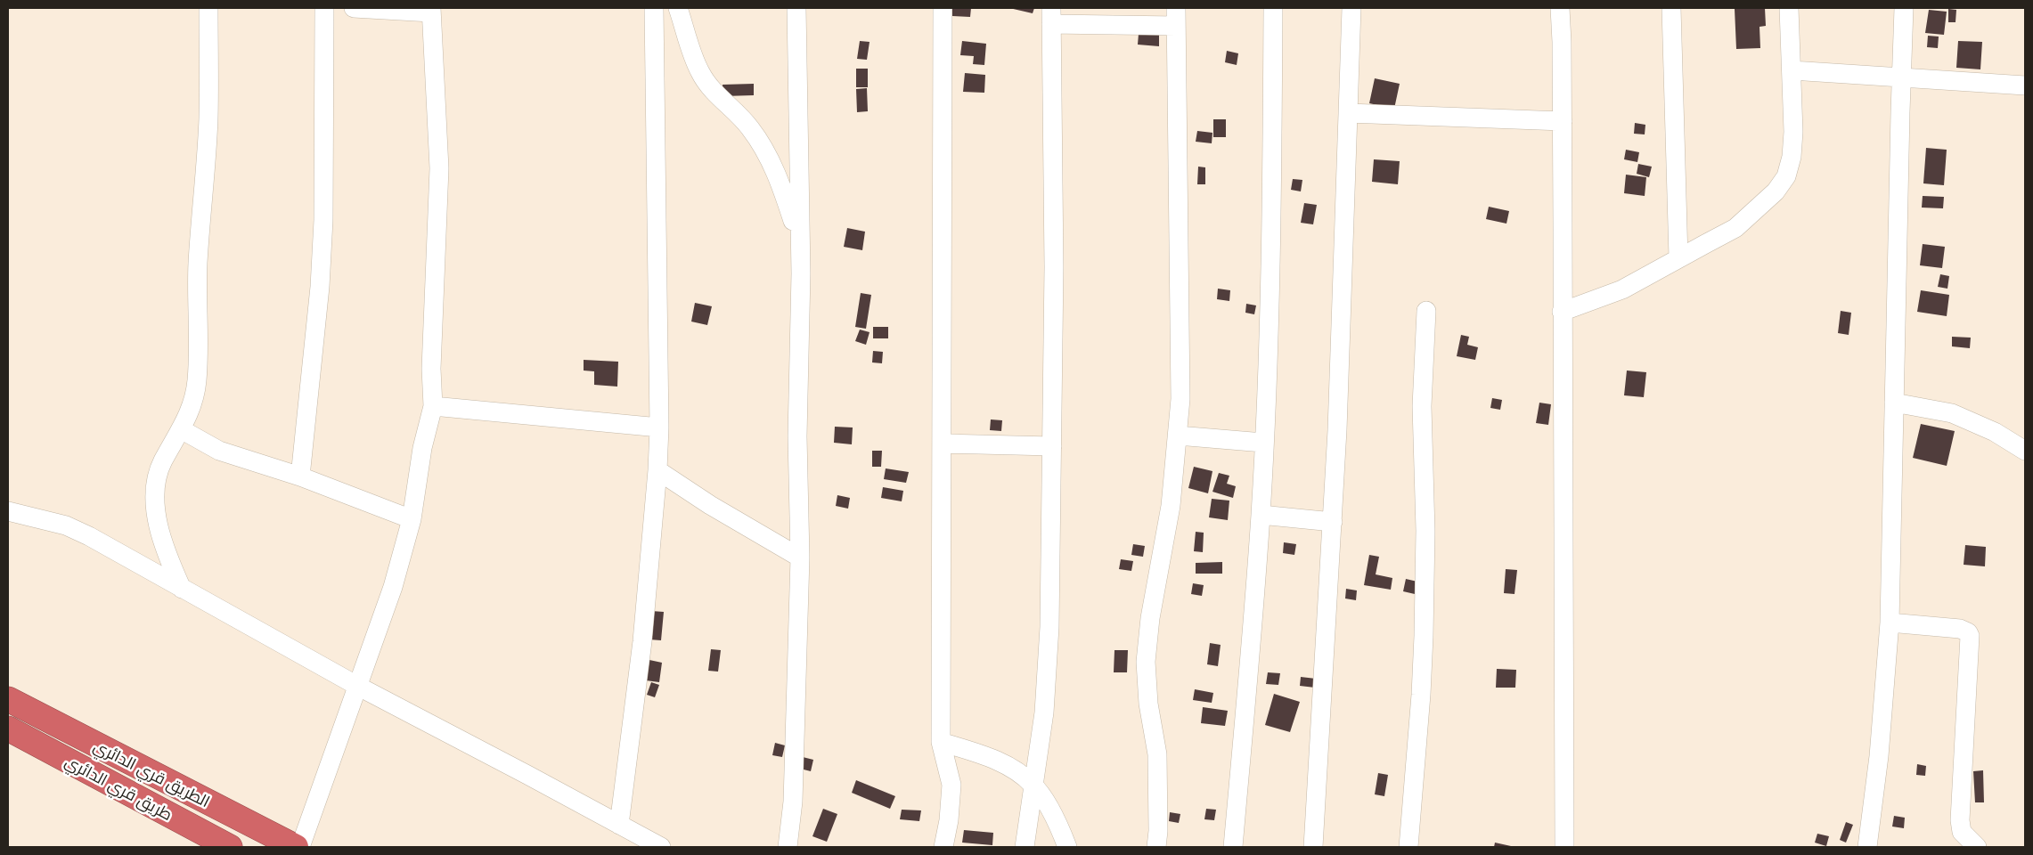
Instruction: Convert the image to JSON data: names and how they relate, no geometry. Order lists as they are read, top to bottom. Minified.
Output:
{"streets":{"highway":["الطريق قري الدائري","طريق قري الدائري"]}}
